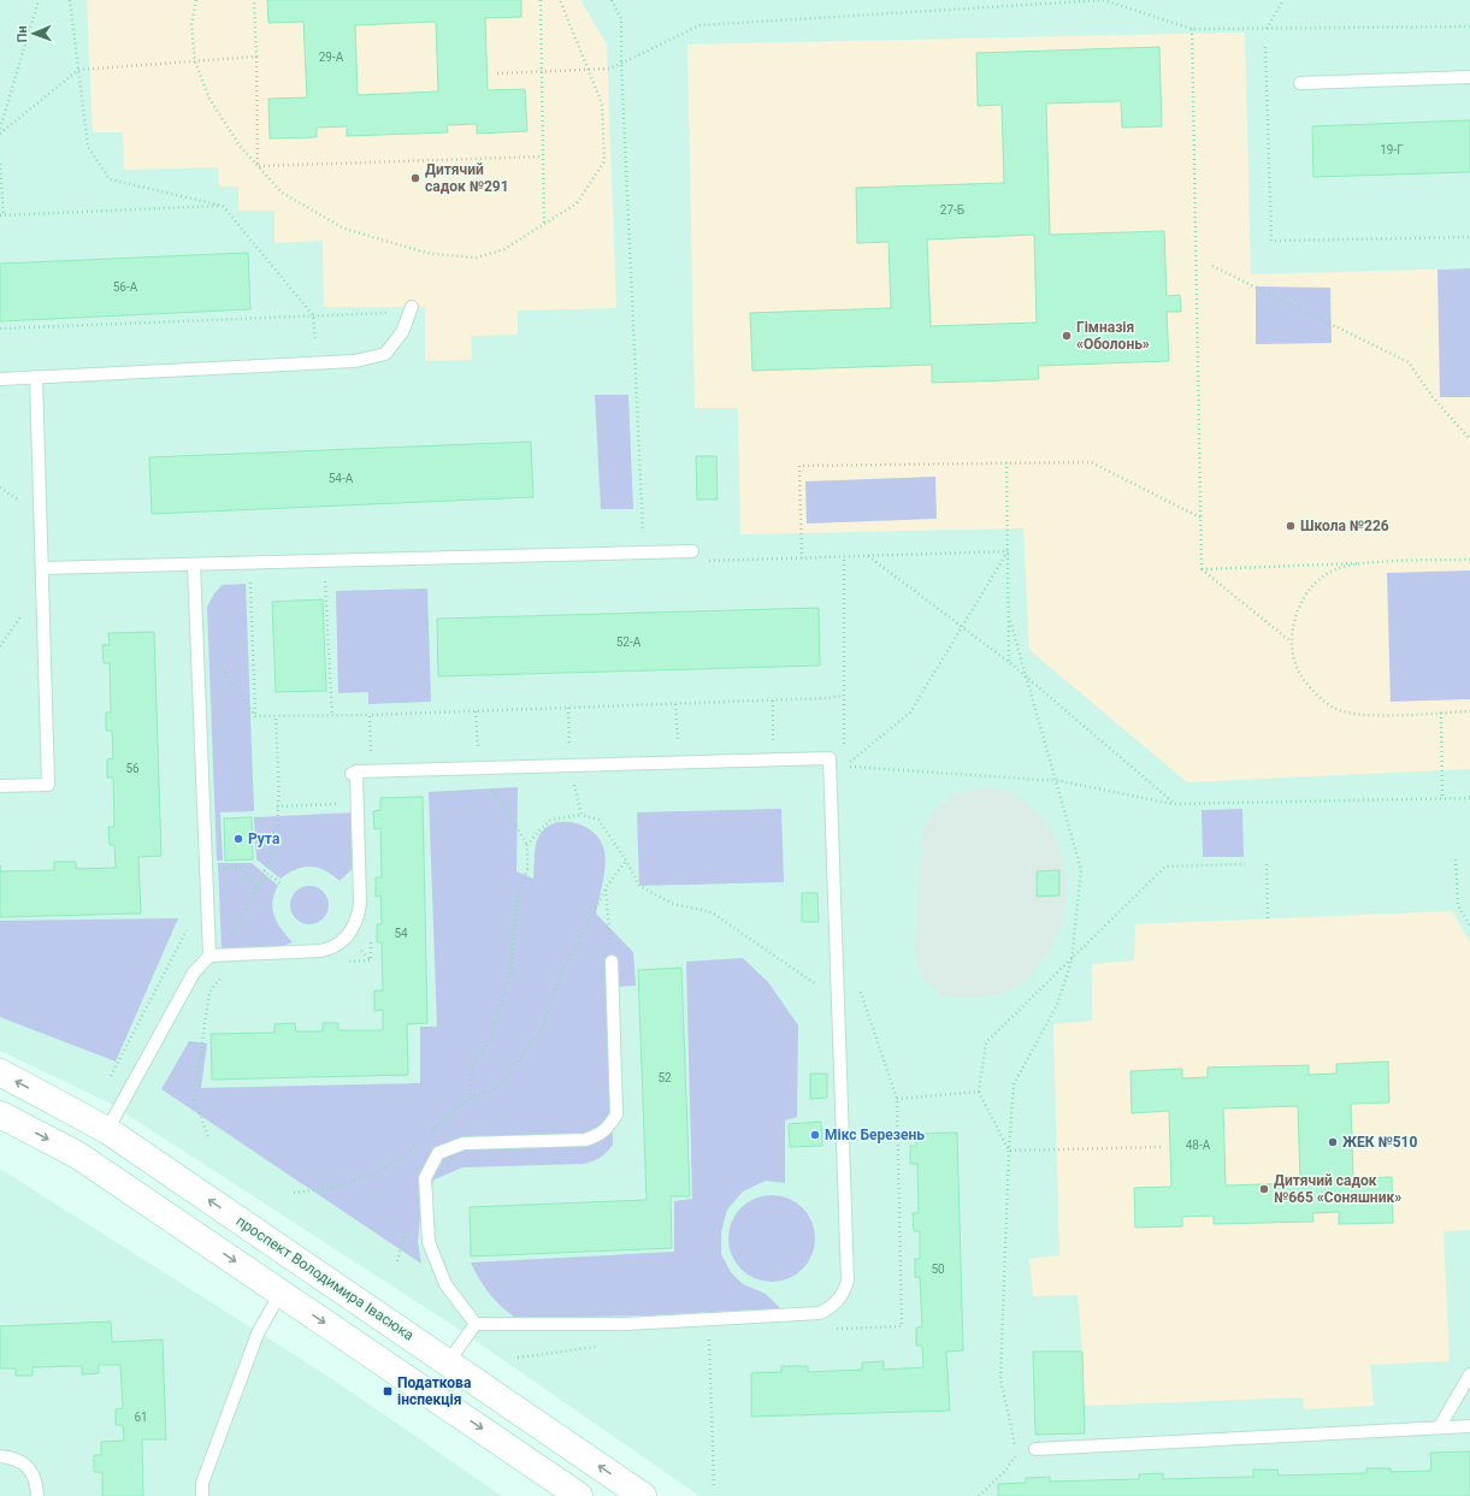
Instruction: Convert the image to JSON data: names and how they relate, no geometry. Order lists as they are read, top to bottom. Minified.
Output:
{"streets":{"street":["проспект Володимира Івасюка"]},"places":{"other":["Дитячий садок №291","Гімназія «Оболонь»","Школа №226","Рута","Мікс Березень","ЖЕК №510","Дитячий садок №665 «Соняшник»"],"transit":["Податкова інспекція"]},"house_numbers":["29-А","19-Г","27-Б","56-А","54-А","52-А","56","54","52","48-А","50","61"],"north":"left"}
